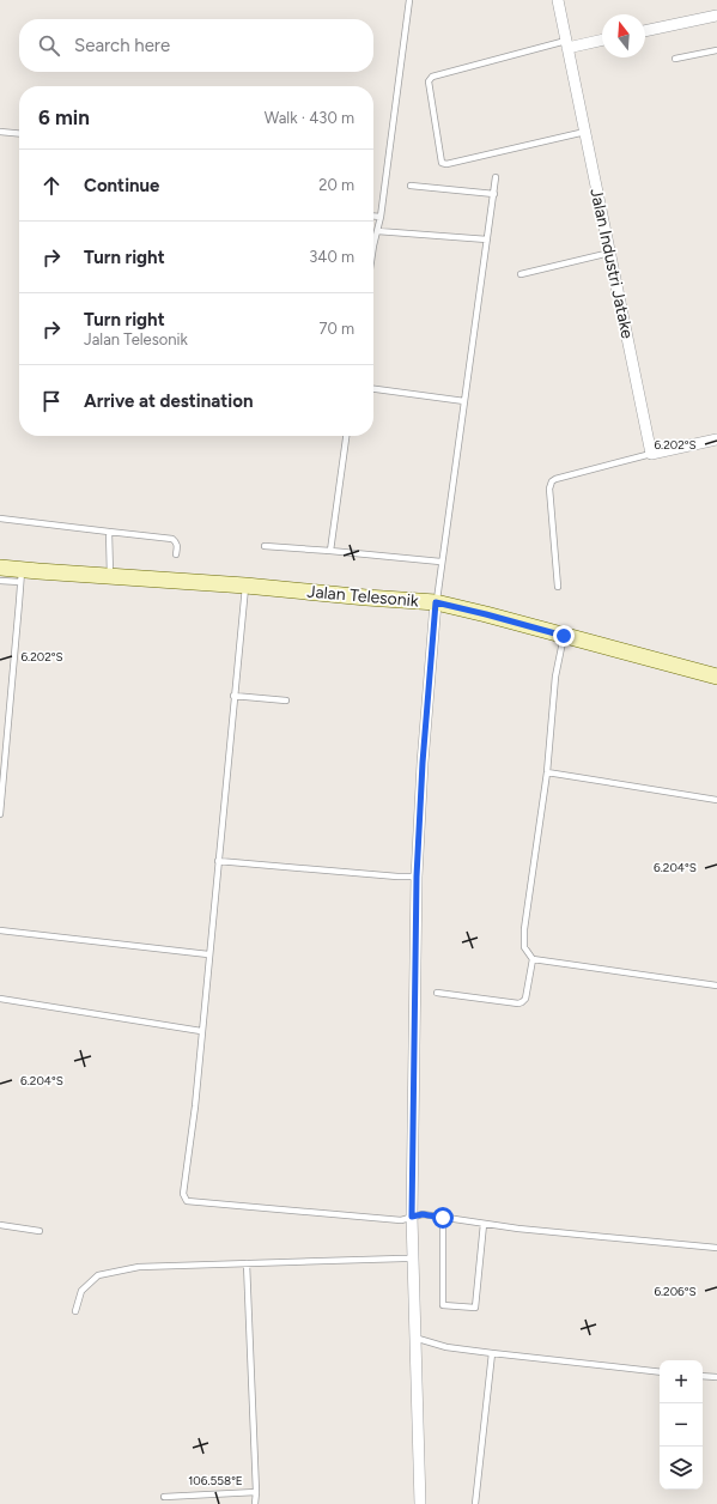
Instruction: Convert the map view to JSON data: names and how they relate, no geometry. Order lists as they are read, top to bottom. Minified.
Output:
{"streets":{"street":["Jalan Industri Jatake","Jalan Telesonik"]},"north":"top","page":{"search":"Search here","heading":["6 min","Walk · 430 m"],"list":[["Continue","20 m"],["Turn right","340 m"],["Turn right","Jalan Telesonik","70 m"],"Arrive at destination"],"map_buttons":["+","−"]},"coordinates":["6.202°S","6.204°S","6.206°S","106.558°E"]}
